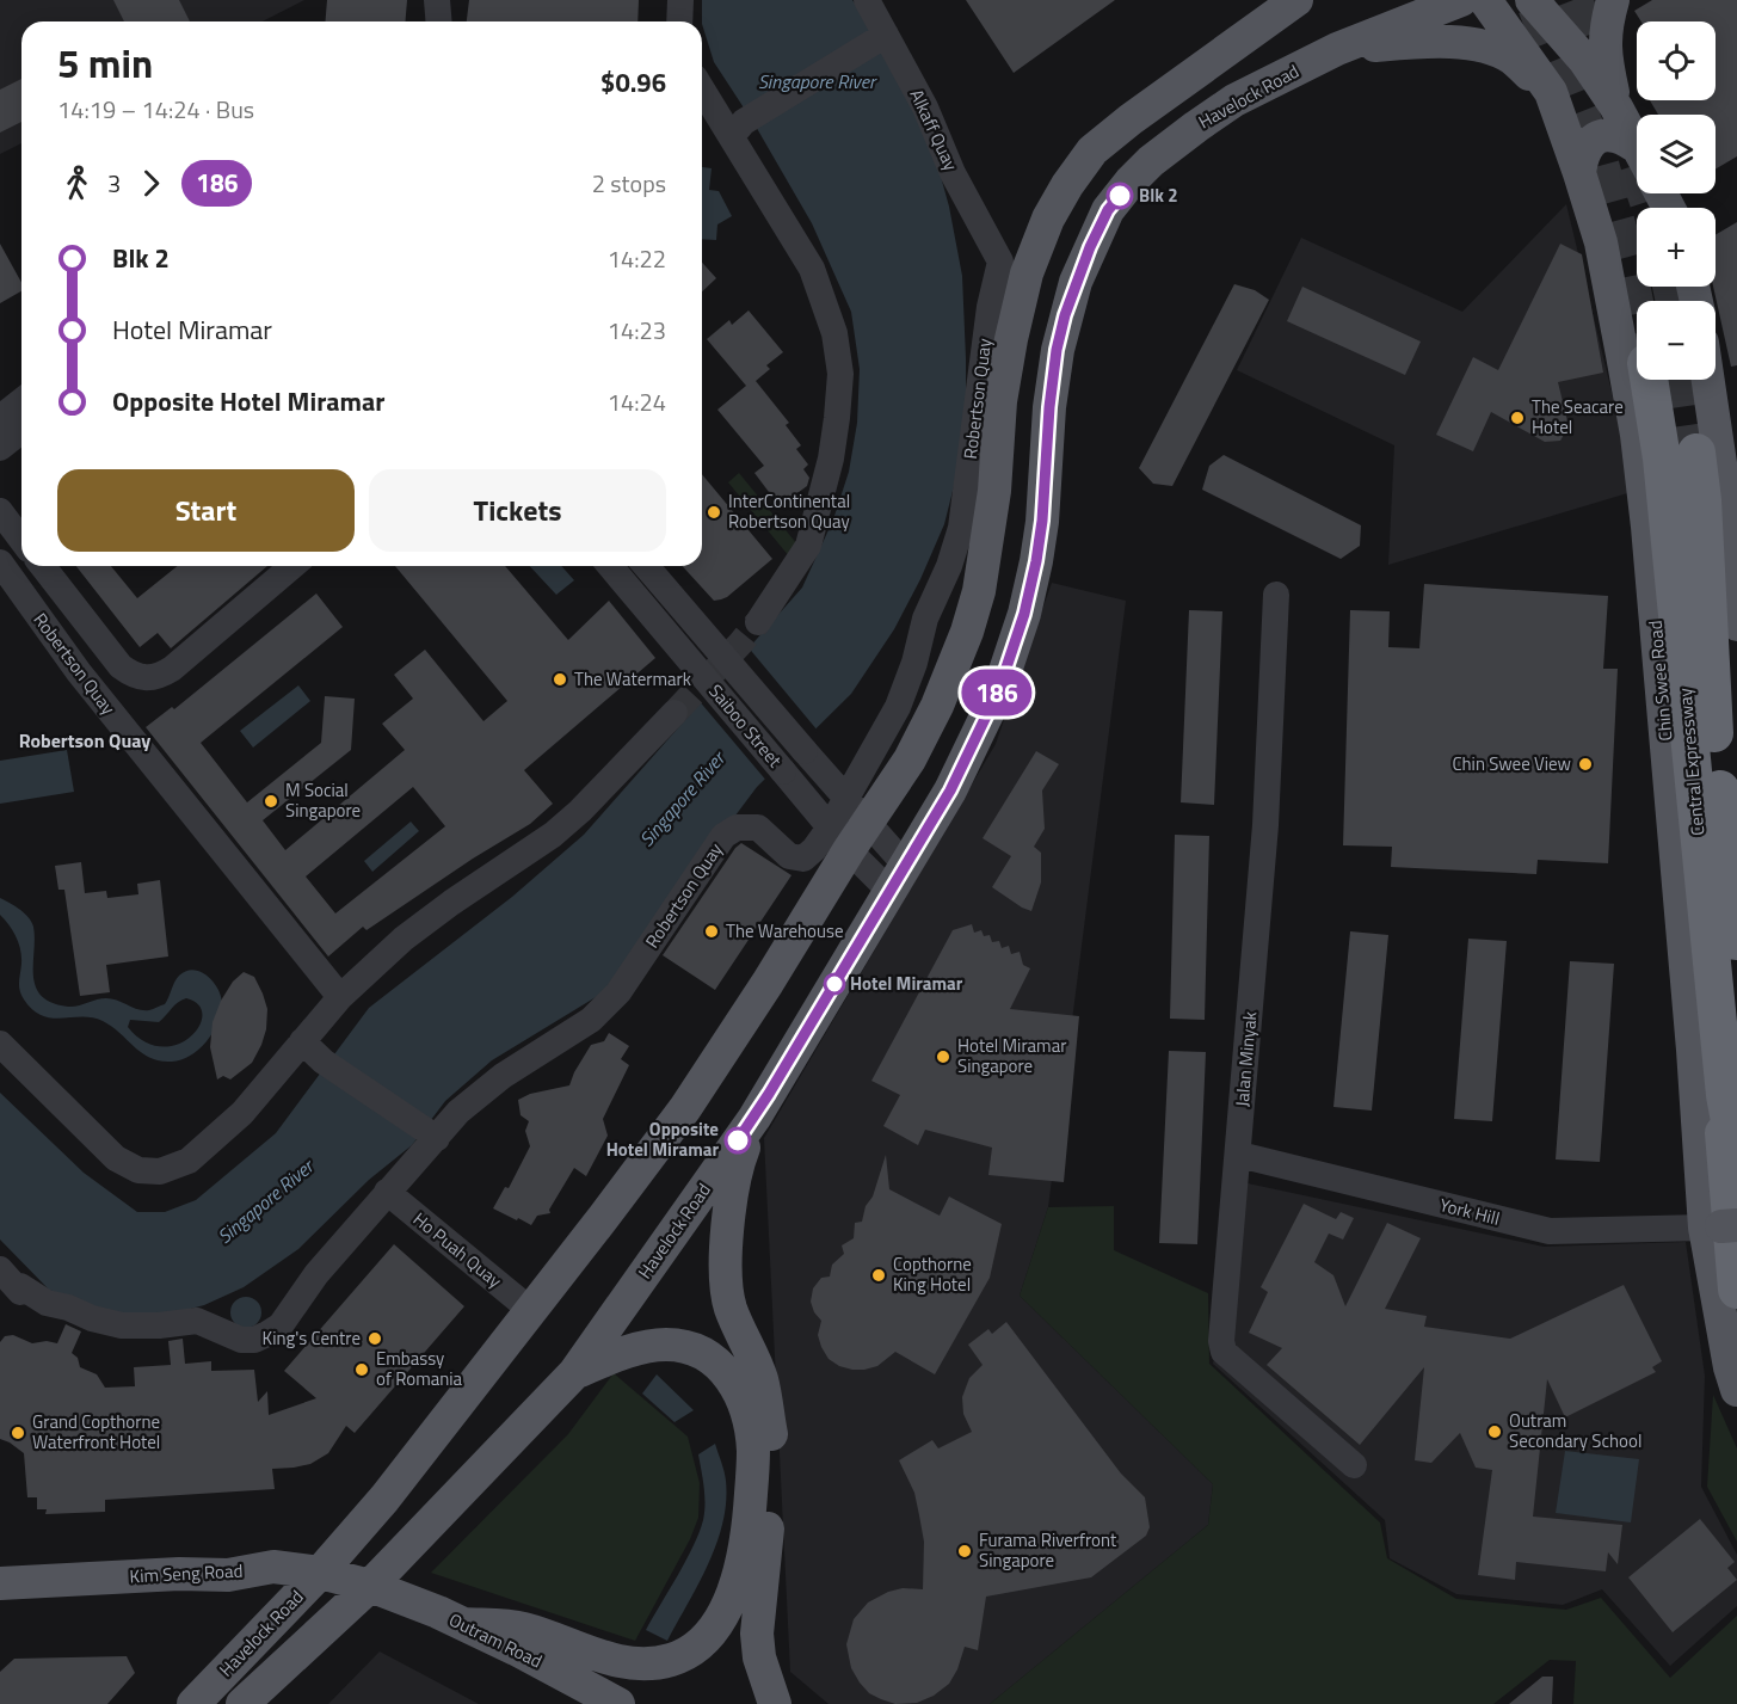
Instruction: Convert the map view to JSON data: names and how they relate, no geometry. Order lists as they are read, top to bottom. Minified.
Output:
{"streets":{"highway":["Central Expressway"],"main road":["Havelock Road","Chin Swee Road","Kim Seng Road","Outram Road"],"street":["Alkaff Quay","Robertson Quay","Saiboo Street","Jalan Minyak","York Hill","Ho Puah Quay"]},"crossings":[["Havelock Road","Robertson Quay"],["Havelock Road","Saiboo Street"],["Havelock Road","Ho Puah Quay"],["Havelock Road","Kim Seng Road"],["Havelock Road","Outram Road"],["Alkaff Quay","Robertson Quay"],["Robertson Quay","Saiboo Street"],["Robertson Quay","Ho Puah Quay"],["Chin Swee Road","York Hill"],["Jalan Minyak","York Hill"],["Kim Seng Road","Outram Road"]],"districts":["Robertson Quay"],"water":["Singapore River"],"places":["Blk 2","The Seacare Hotel","InterContinental Robertson Quay","The Watermark","Chin Swee View","M Social Singapore","The Warehouse","Hotel Miramar","Hotel Miramar Singapore","Opposite Hotel Miramar","Copthorne King Hotel","King's Centre","Embassy of Romania","Outram Secondary School","Grand Copthorne Waterfront Hotel","Furama Riverfront Singapore"],"lines":["bus line 186"],"page":{"on_map":"186","map_buttons":["+","−"],"heading":["5 min","14:19 – 14:24 · Bus","$0.96"],"legs":["3","186","2 stops"],"list":[{"name":"Blk 2","value":"14:22"},{"name":"Hotel Miramar","value":"14:23"},{"name":"Opposite Hotel Miramar","value":"14:24"}],"buttons":["Start","Tickets"]}}
